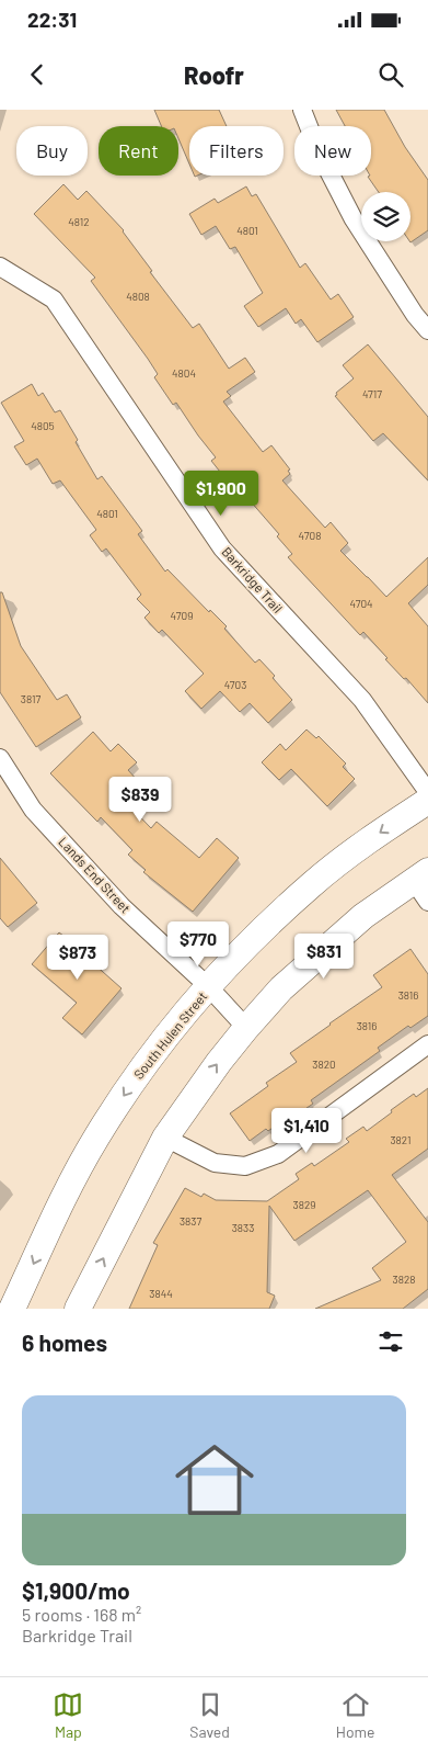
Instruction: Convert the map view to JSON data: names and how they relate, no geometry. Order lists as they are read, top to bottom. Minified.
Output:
{"streets":{"main road":["South Hulen Street"],"street":["Barkridge Trail","Lands End Street"]},"crossings":[["Lands End Street","South Hulen Street"]],"house_numbers":["4812","4801","4808","4804","4717","4805","4801","4708","4704","4709","4703","3817","3816","3816","3820","3821","3829","3837","3833","3828","3844"],"page":{"status":"22:31","header":"Roofr","chip":["Buy","Rent","Filters","New"],"price":["$1,900","$839","$770","$831","$873","$1,410"],"heading":"6 homes","list":[{"name":"$1,900/mo","note":"5 rooms · 168 m² · Barkridge Trail"}],"tabs":["Map","Saved","Home"]}}
